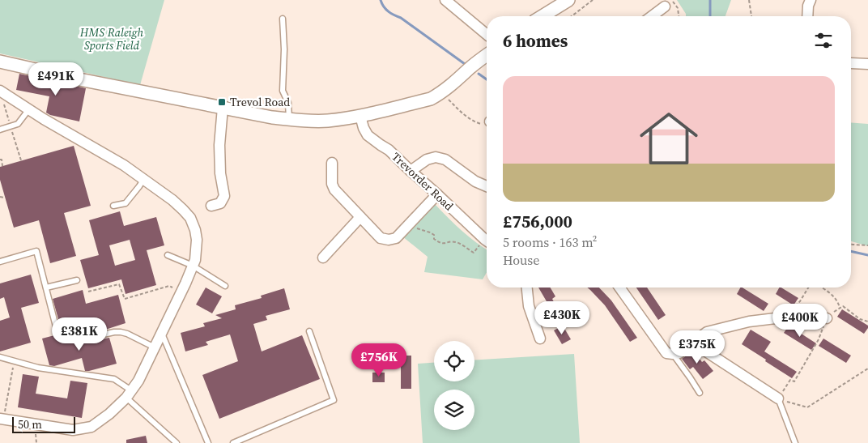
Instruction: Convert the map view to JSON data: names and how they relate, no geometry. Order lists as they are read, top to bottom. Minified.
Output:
{"streets":{"street":["Trevorder Road"]},"parks":["HMS Raleigh Sports Field"],"places":{"transit":["Trevol Road"]},"scale_bar":"50 m","page":{"heading":"6 homes","price":["£491K","£430K","£400K","£381K","£375K","£756K"],"list":[{"name":"£756,000","note":"5 rooms · 163 m² · House"}],"scale":"50 m"}}
